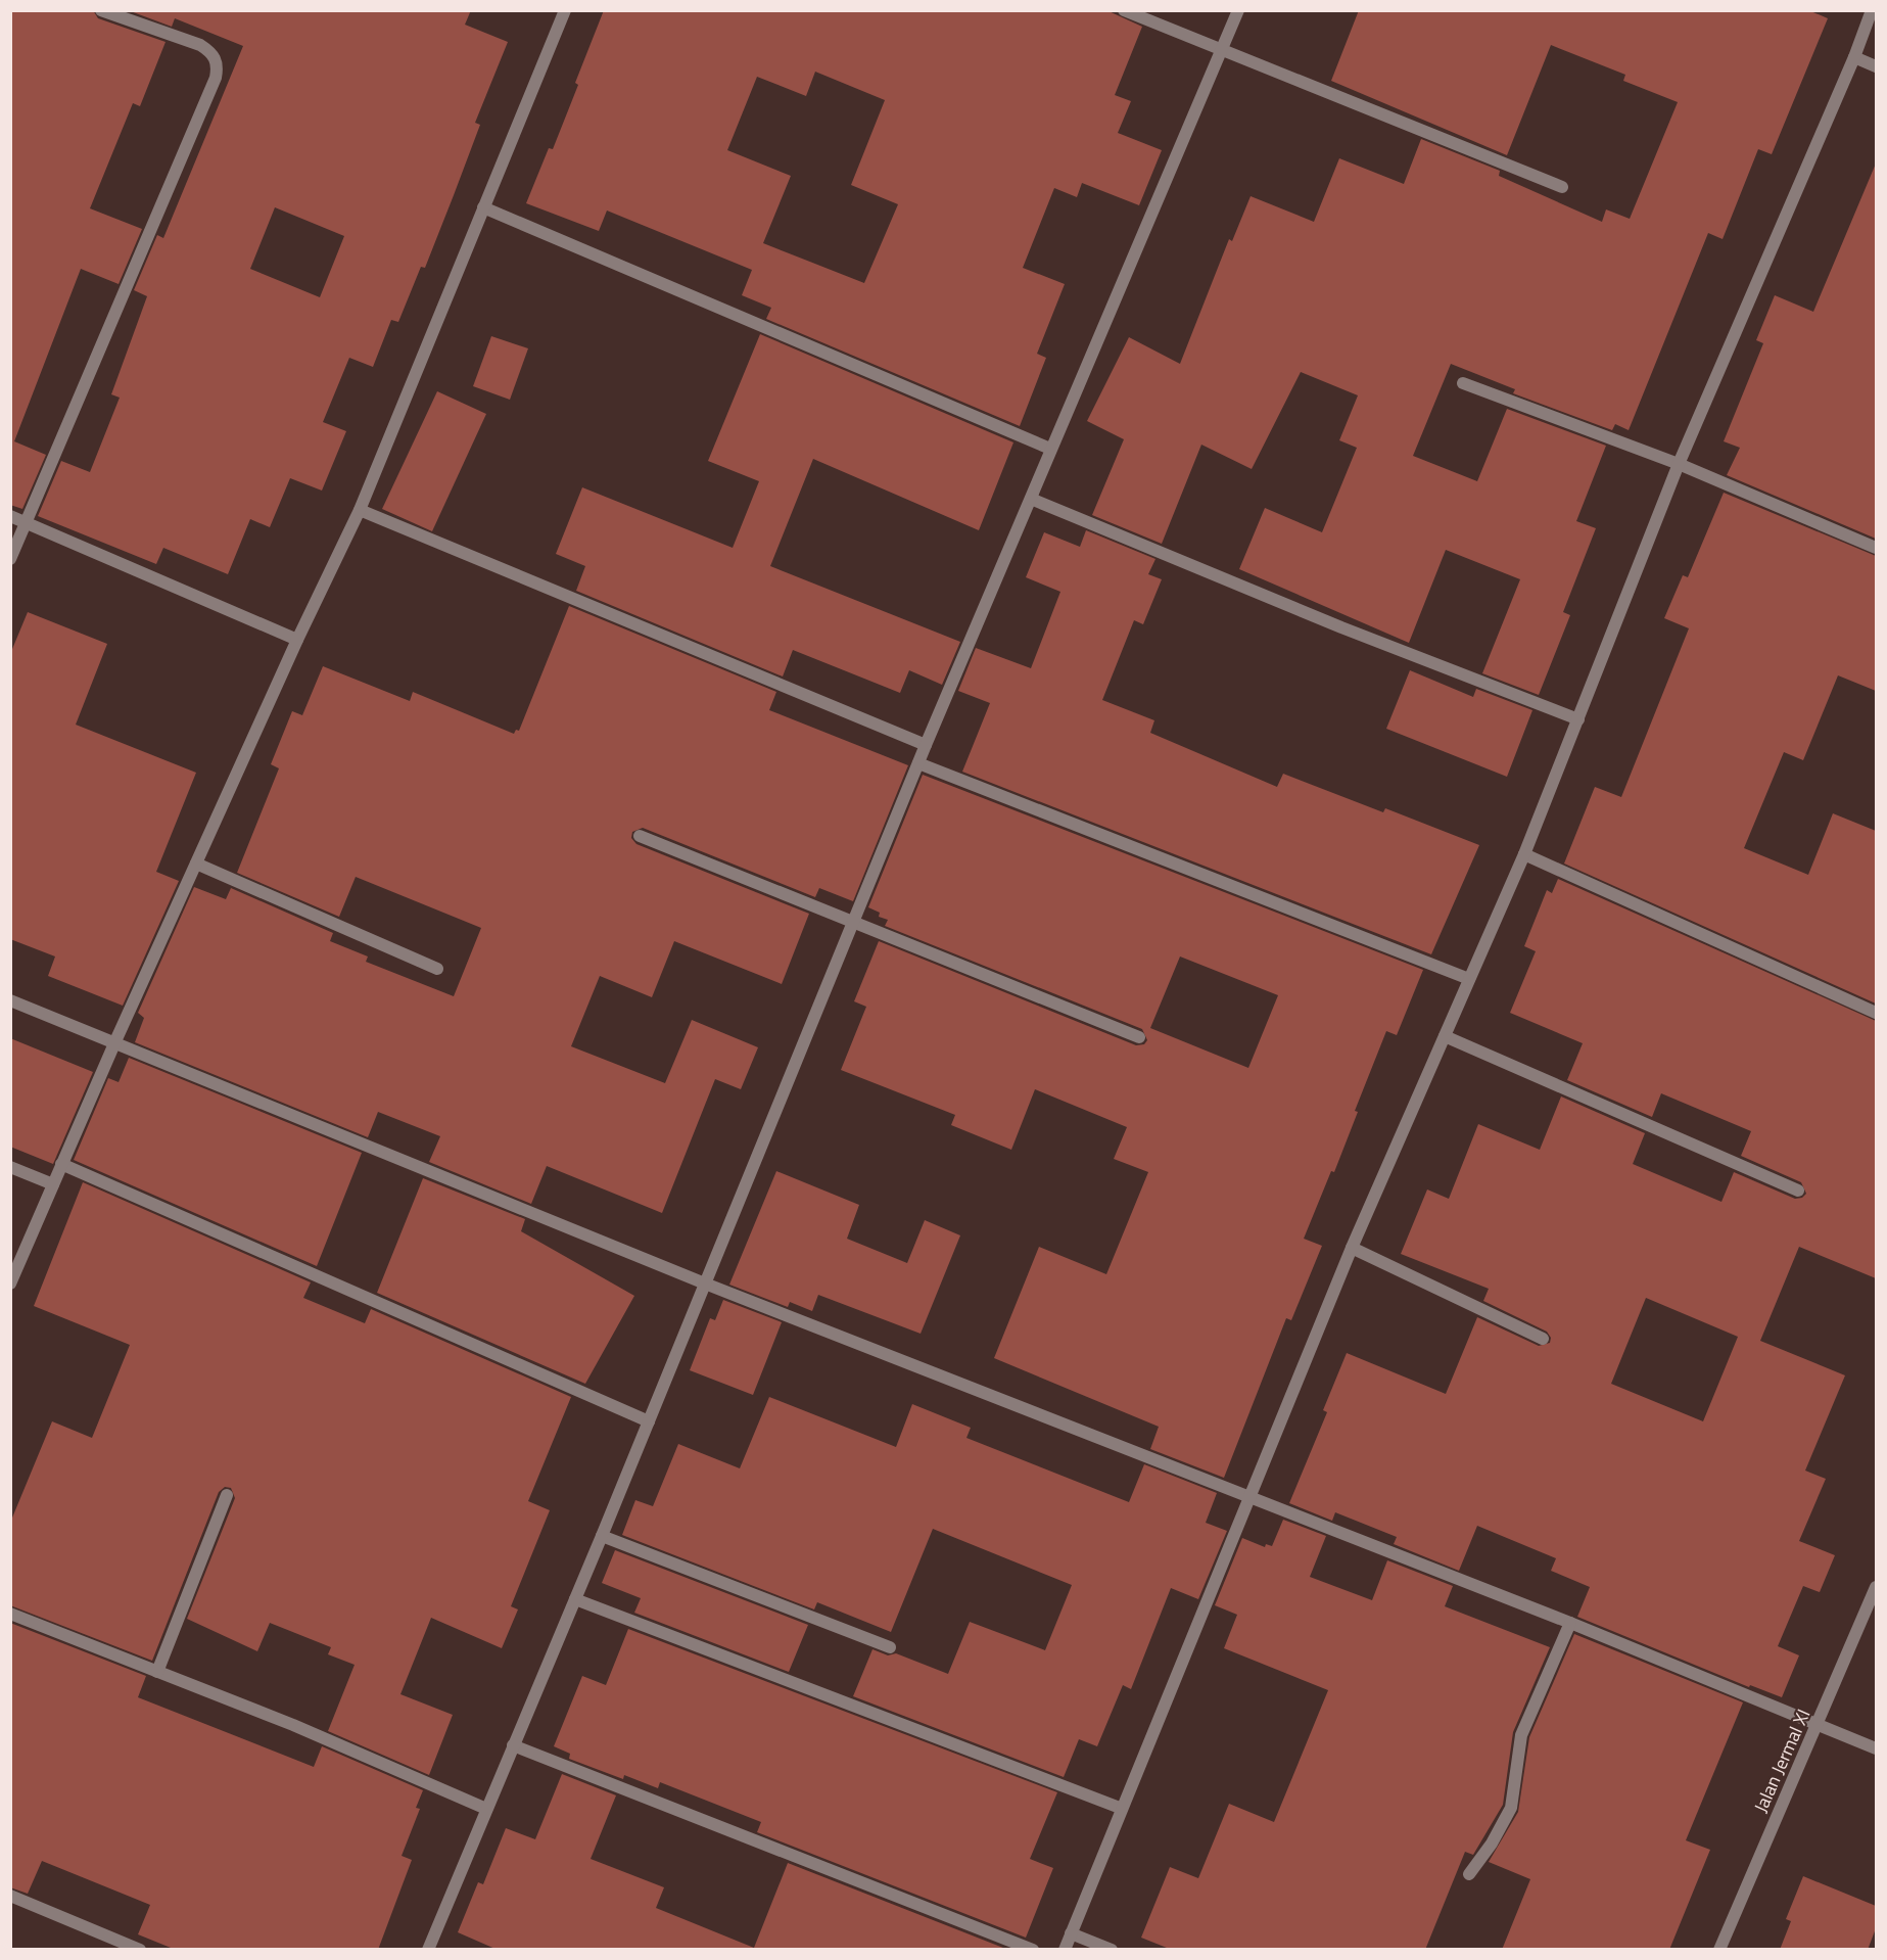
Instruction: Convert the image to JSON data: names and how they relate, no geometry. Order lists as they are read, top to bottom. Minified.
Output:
{"streets":{"street":["Jalan Jermal XI"]}}
